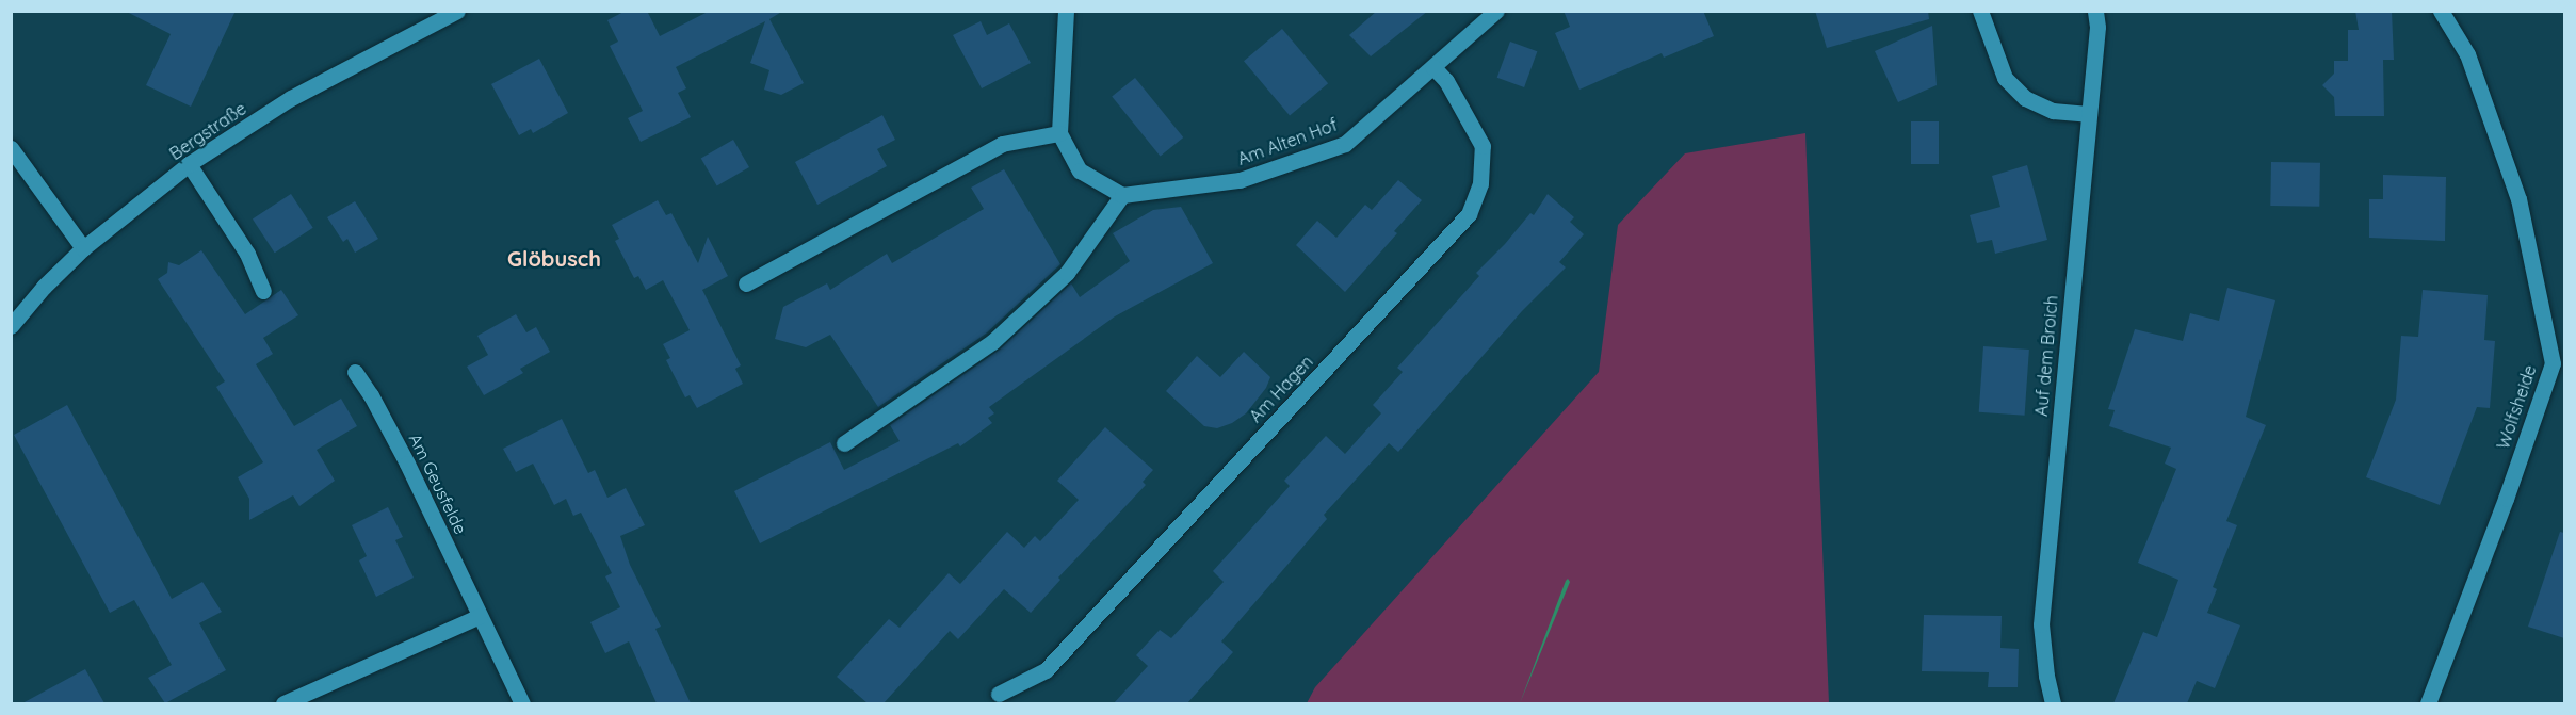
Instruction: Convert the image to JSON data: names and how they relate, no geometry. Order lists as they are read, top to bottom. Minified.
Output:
{"streets":{"street":["Bergstraße","Am Alten Hof","Auf dem Broich","Am Hagen","Wolfsheide","Am Geusfelde"]},"crossings":[["Am Alten Hof","Am Hagen"]],"districts":["Glöbusch"]}
